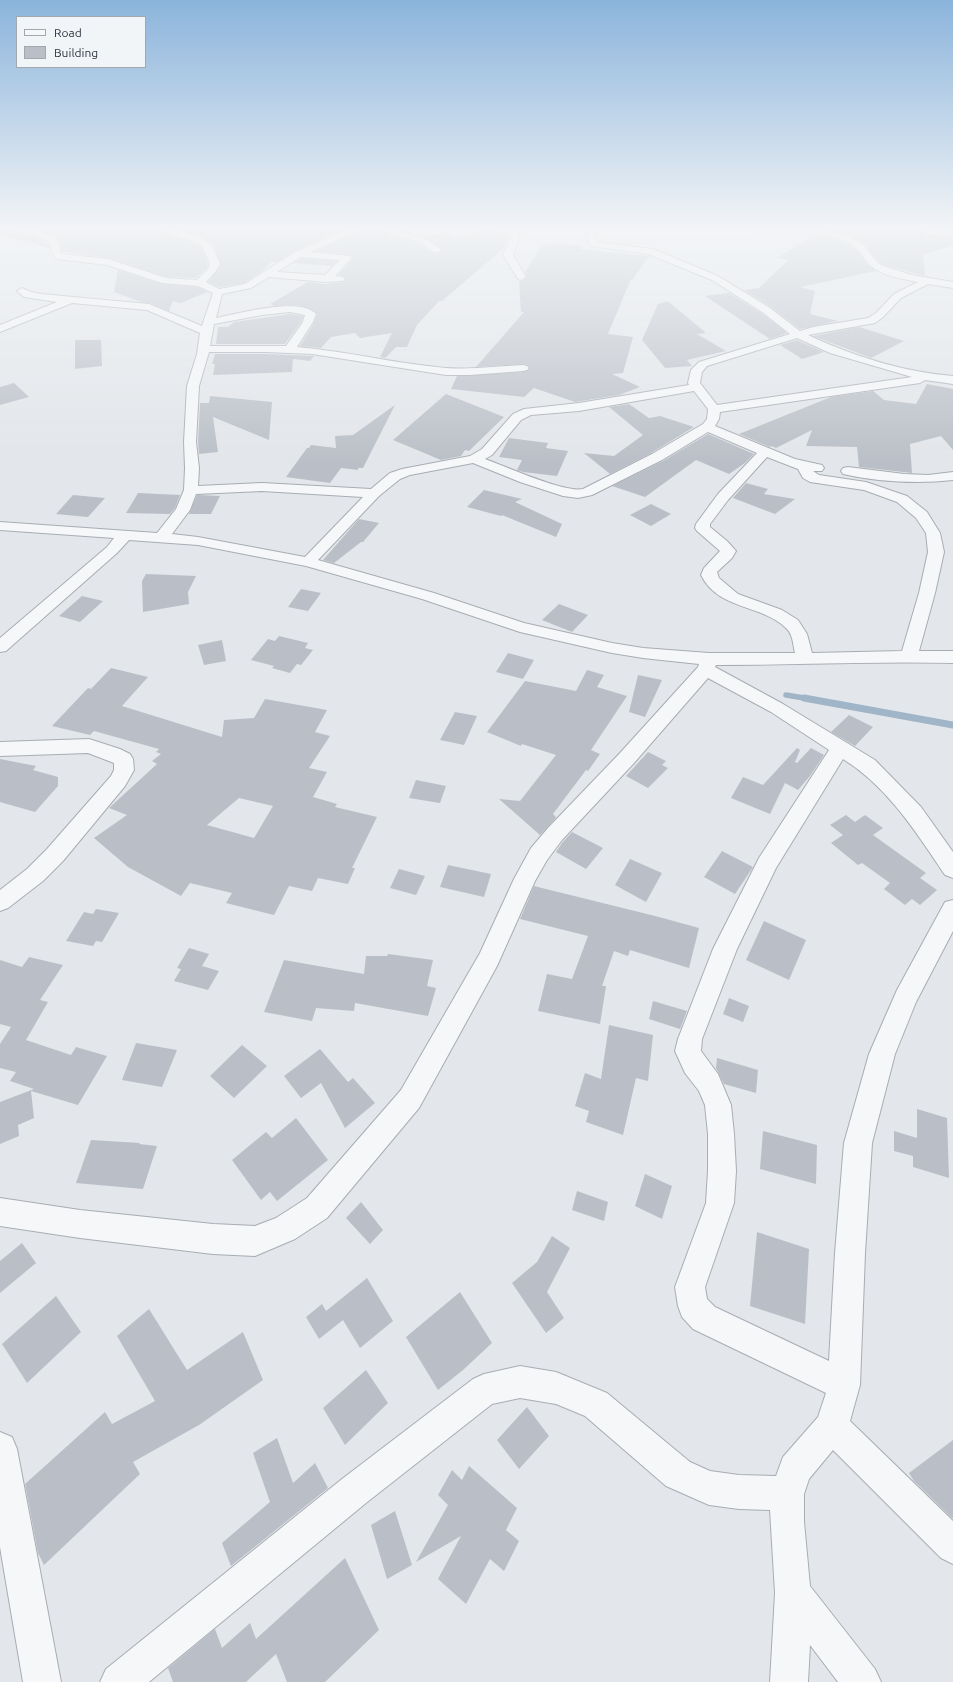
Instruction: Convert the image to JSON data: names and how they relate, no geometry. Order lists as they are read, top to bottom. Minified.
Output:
{"legend":["Road","Building"]}
